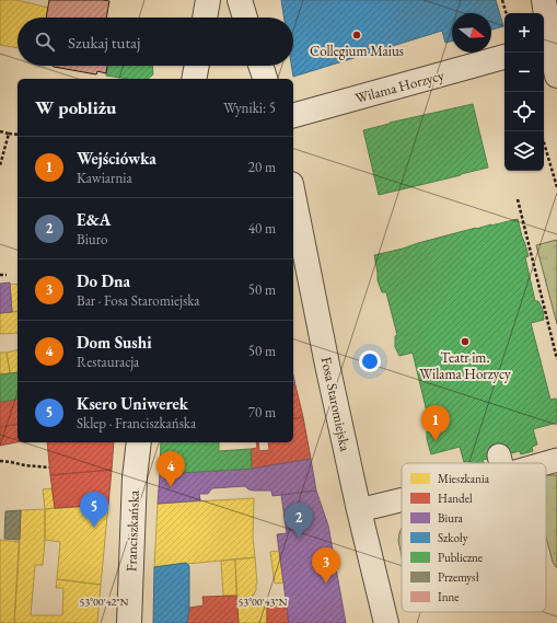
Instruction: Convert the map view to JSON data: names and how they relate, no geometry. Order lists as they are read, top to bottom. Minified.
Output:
{"streets":{"street":["Wilama Horzycy","Fosa Staromiejska","Franciszkańska"]},"places":["Collegium Maius","Teatr im. Wilama Horzycy"],"legend":["Mieszkania","Handel","Biura","Szkoły","Publiczne","Przemysł","Inne"],"north":"right","page":{"map_buttons":["+","−"],"search":"Szukaj tutaj","heading":["W pobliżu","Wyniki: 5"],"list":[{"mark":"1","name":"Wejściówka","note":"Kawiarnia","value":"20 m"},{"mark":"2","name":"E&A","note":"Biuro","value":"40 m"},{"mark":"3","name":"Do Dna","note":"Bar · Fosa Staromiejska","value":"50 m"},{"mark":"4","name":"Dom Sushi","note":"Restauracja","value":"50 m"},{"mark":"5","name":"Ksero Uniwerek","note":"Sklep · Franciszkańska","value":"70 m"}],"pins":["1","4","5","2","3"]},"coordinates":["53°00'42\"N","53°00'43\"N"]}
